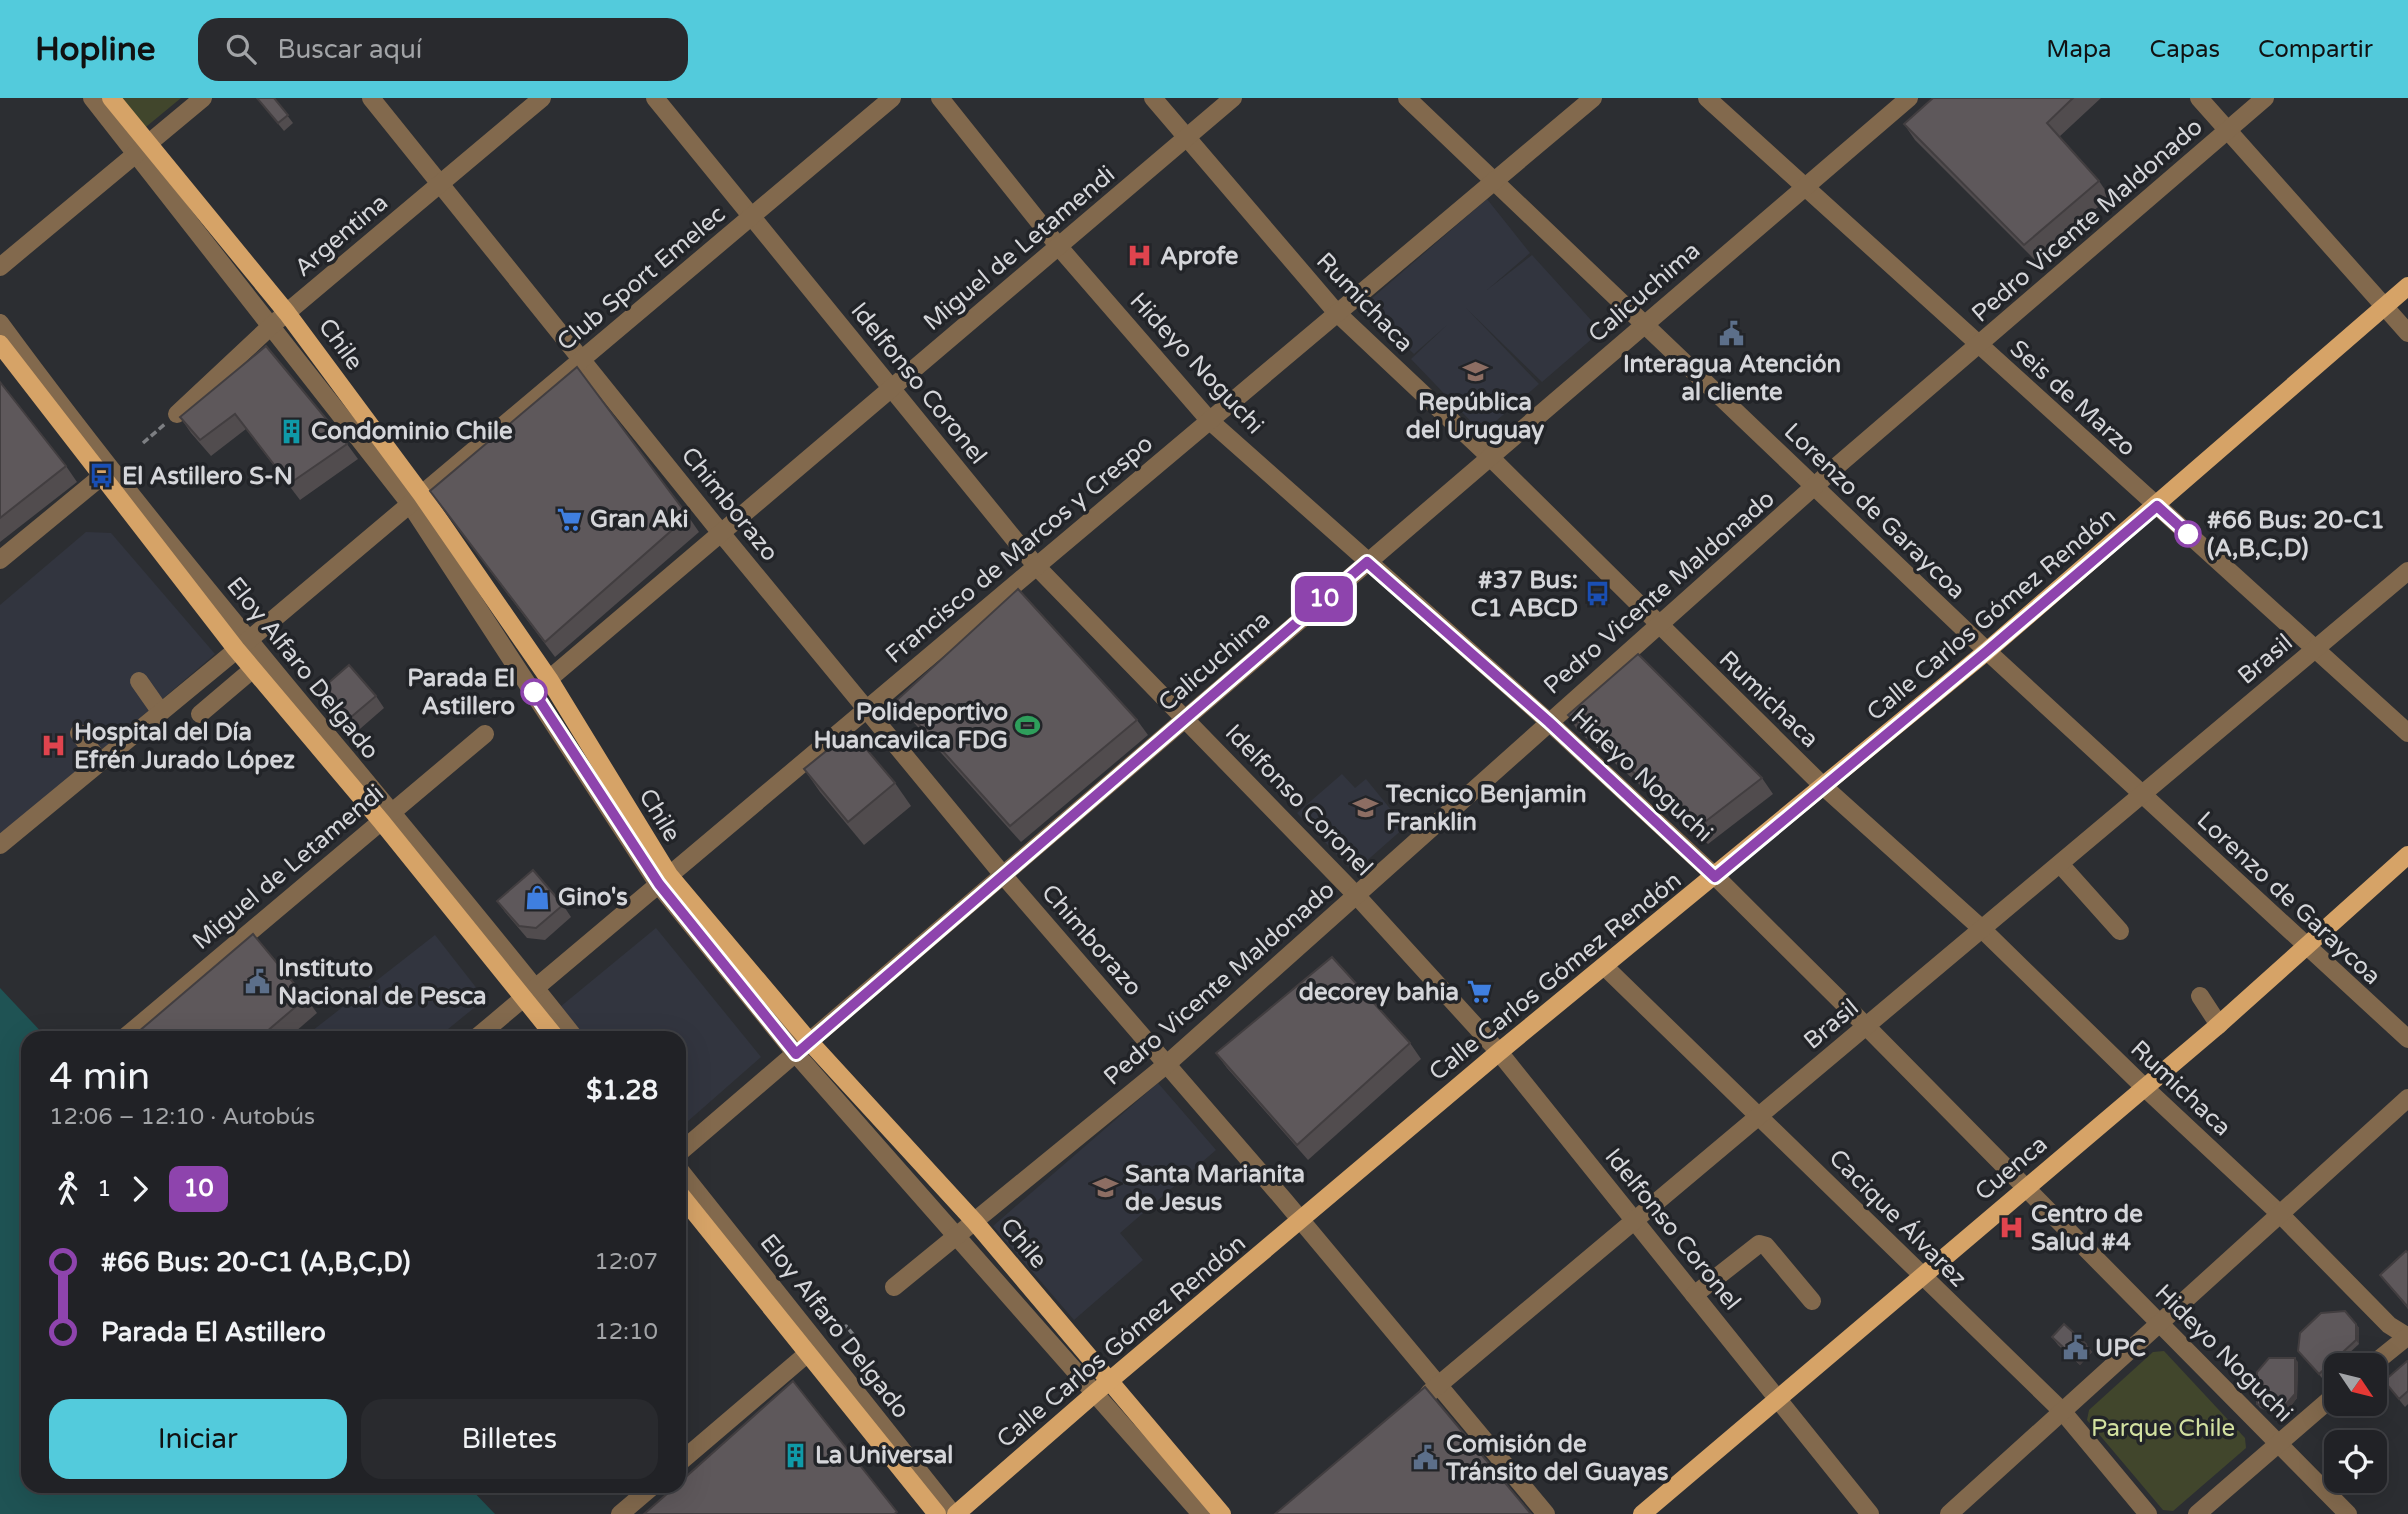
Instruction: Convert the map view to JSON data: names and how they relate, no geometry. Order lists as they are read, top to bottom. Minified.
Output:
{"streets":{"main road":["Chile","Calle Carlos Gómez Rendón","Eloy Alfaro Delgado","Cuenca"],"street":["Pedro Vicente Maldonado","Argentina","Miguel de Letamendi","Club Sport Emelec","Calicuchima","Rumichaca","Hideyo Noguchi","Idelfonso Coronel","Seis de Marzo","Chimborazo","Lorenzo de Garaycoa","Francisco de Marcos y Crespo","Brasil","Cacique Álvarez"]},"crossings":[["Pedro Vicente Maldonado","Rumichaca"],["Pedro Vicente Maldonado","Chile"],["Pedro Vicente Maldonado","Hideyo Noguchi"],["Pedro Vicente Maldonado","Idelfonso Coronel"],["Pedro Vicente Maldonado","Seis de Marzo"],["Pedro Vicente Maldonado","Chimborazo"],["Pedro Vicente Maldonado","Lorenzo de Garaycoa"],["Argentina","Chile"],["Argentina","Chimborazo"],["Miguel de Letamendi","Rumichaca"],["Miguel de Letamendi","Chile"],["Miguel de Letamendi","Hideyo Noguchi"],["Miguel de Letamendi","Idelfonso Coronel"],["Miguel de Letamendi","Chimborazo"],["Miguel de Letamendi","Eloy Alfaro Delgado"],["Club Sport Emelec","Chile"],["Club Sport Emelec","Idelfonso Coronel"],["Club Sport Emelec","Chimborazo"],["Club Sport Emelec","Eloy Alfaro Delgado"],["Calicuchima","Rumichaca"],["Calicuchima","Chile"],["Calicuchima","Hideyo Noguchi"],["Calicuchima","Idelfonso Coronel"],["Calicuchima","Seis de Marzo"],["Calicuchima","Chimborazo"],["Calicuchima","Lorenzo de Garaycoa"],["Rumichaca","Francisco de Marcos y Crespo"],["Rumichaca","Calle Carlos Gómez Rendón"],["Rumichaca","Brasil"],["Rumichaca","Cuenca"],["Chile","Francisco de Marcos y Crespo"],["Chile","Calle Carlos Gómez Rendón"],["Hideyo Noguchi","Francisco de Marcos y Crespo"],["Hideyo Noguchi","Calle Carlos Gómez Rendón"],["Hideyo Noguchi","Brasil"],["Hideyo Noguchi","Cuenca"],["Idelfonso Coronel","Francisco de Marcos y Crespo"],["Idelfonso Coronel","Calle Carlos Gómez Rendón"],["Idelfonso Coronel","Brasil"],["Idelfonso Coronel","Cuenca"],["Seis de Marzo","Calle Carlos Gómez Rendón"],["Seis de Marzo","Brasil"],["Chimborazo","Francisco de Marcos y Crespo"],["Chimborazo","Calle Carlos Gómez Rendón"],["Chimborazo","Brasil"],["Lorenzo de Garaycoa","Francisco de Marcos y Crespo"],["Lorenzo de Garaycoa","Calle Carlos Gómez Rendón"],["Lorenzo de Garaycoa","Brasil"],["Lorenzo de Garaycoa","Cuenca"],["Francisco de Marcos y Crespo","Eloy Alfaro Delgado"],["Calle Carlos Gómez Rendón","Eloy Alfaro Delgado"],["Calle Carlos Gómez Rendón","Cacique Álvarez"],["Brasil","Cacique Álvarez"],["Cuenca","Cacique Álvarez"]],"parks":["Parque Chile"],"places":{"hospital":["Aprofe","Hospital del Día Efrén Jurado López","Centro de Salud #4"],"public building":["Interagua Atención al cliente","Instituto Nacional de Pesca","UPC","Comisión de Tránsito del Guayas"],"school or university":["República del Uruguay","Tecnico Benjamin Franklin","Santa Marianita de Jesus"],"building":["Condominio Chile","La Universal"],"bus stop":["El Astillero S-N","#37 Bus: C1 ABCD"],"supermarket":["Gran Aki","decorey bahia"],"other":["#66 Bus: 20-C1 (A,B,C,D)","Parada El Astillero"],"sports":["Polideportivo Huancavilca FDG"],"shop":["Gino's"]},"lines":["bus line 10"],"north":"bottom right","page":{"header":"Hopline","search":"Buscar aquí","nav":["Mapa","Capas","Compartir"],"on_map":"10","heading":["4 min","12:06 – 12:10 · Autobús","$1.28"],"legs":["1","10"],"list":[{"name":"#66 Bus: 20-C1 (A,B,C,D)","value":"12:07"},{"name":"Parada El Astillero","value":"12:10"}],"buttons":["Iniciar","Billetes"]}}
